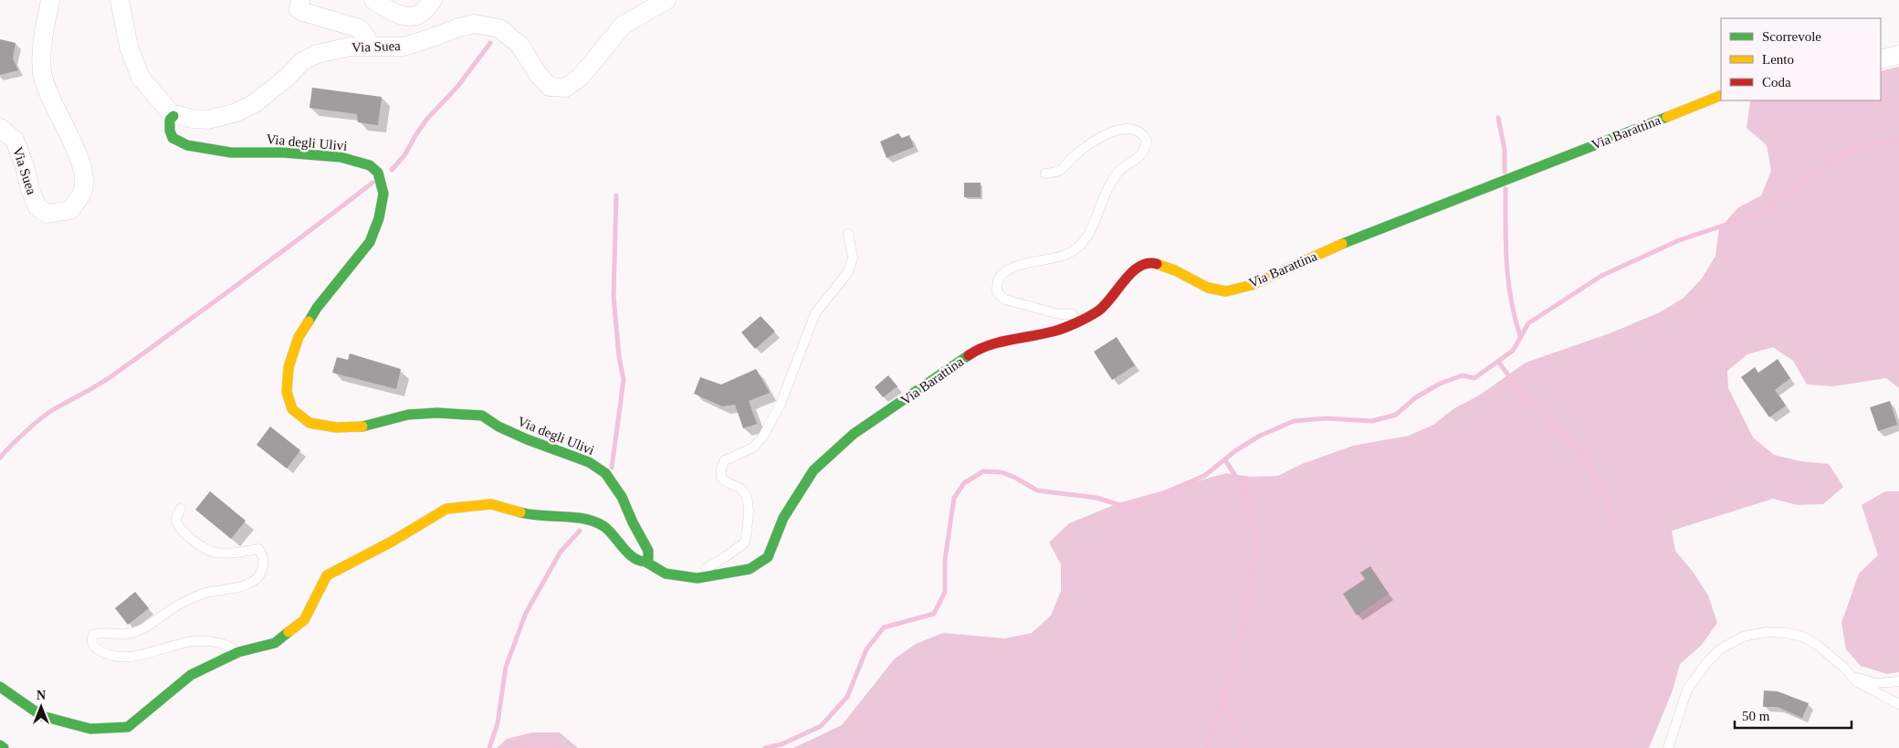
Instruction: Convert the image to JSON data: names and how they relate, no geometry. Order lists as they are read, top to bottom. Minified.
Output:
{"streets":{"main road":["Via Barattina","Via degli Ulivi"],"street":["Via Suea"]},"crossings":[["Via Suea","Via degli Ulivi"],["Via Barattina","Via degli Ulivi"]],"legend":["Scorrevole","Lento","Coda"],"scale_bar":"50 m","north":"top"}
